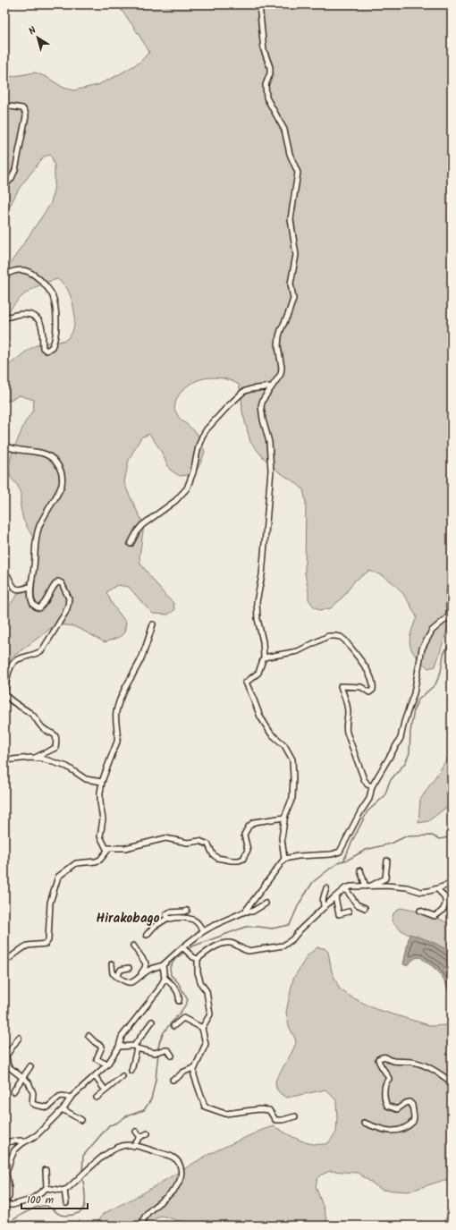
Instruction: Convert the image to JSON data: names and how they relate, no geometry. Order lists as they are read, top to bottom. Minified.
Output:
{"districts":["Hirakobago"],"scale_bar":"100 m","north":"top left"}
